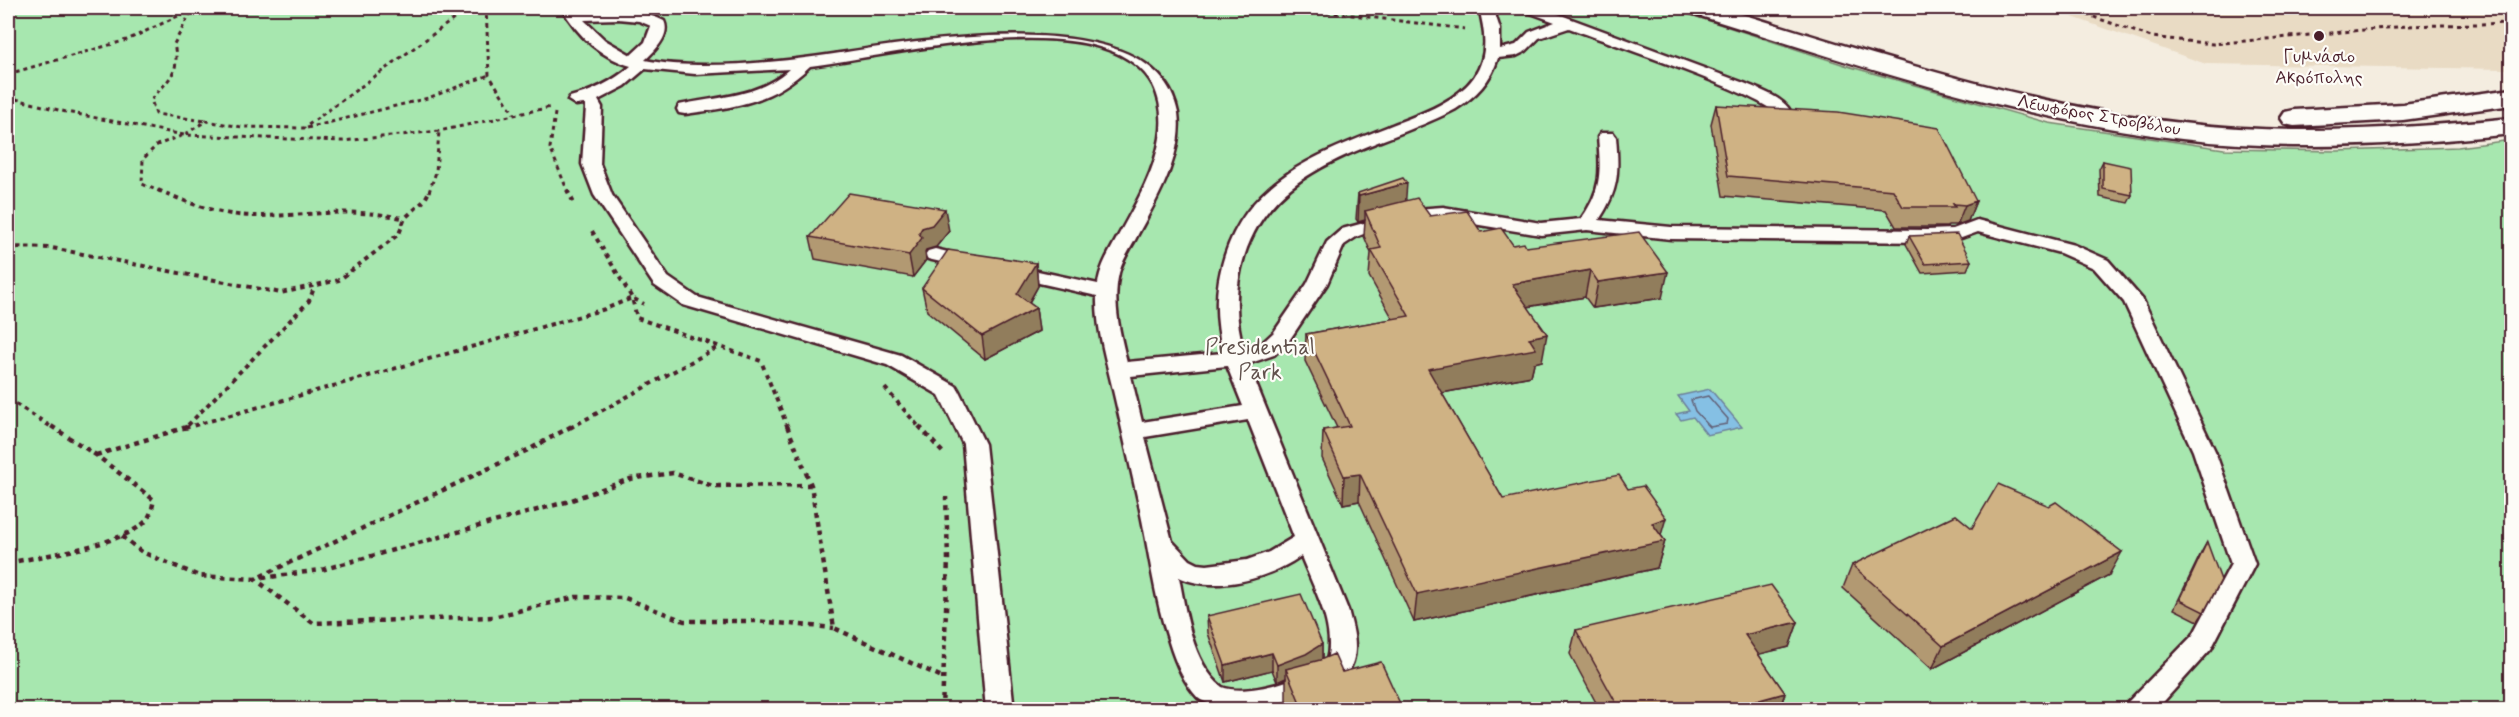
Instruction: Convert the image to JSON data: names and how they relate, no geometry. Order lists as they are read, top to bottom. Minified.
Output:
{"streets":{"main road":["Λεωφόρος Στροβόλου"]},"parks":["Presidential Park"],"places":["Γυμνάσιο Ακρόπολης"]}
